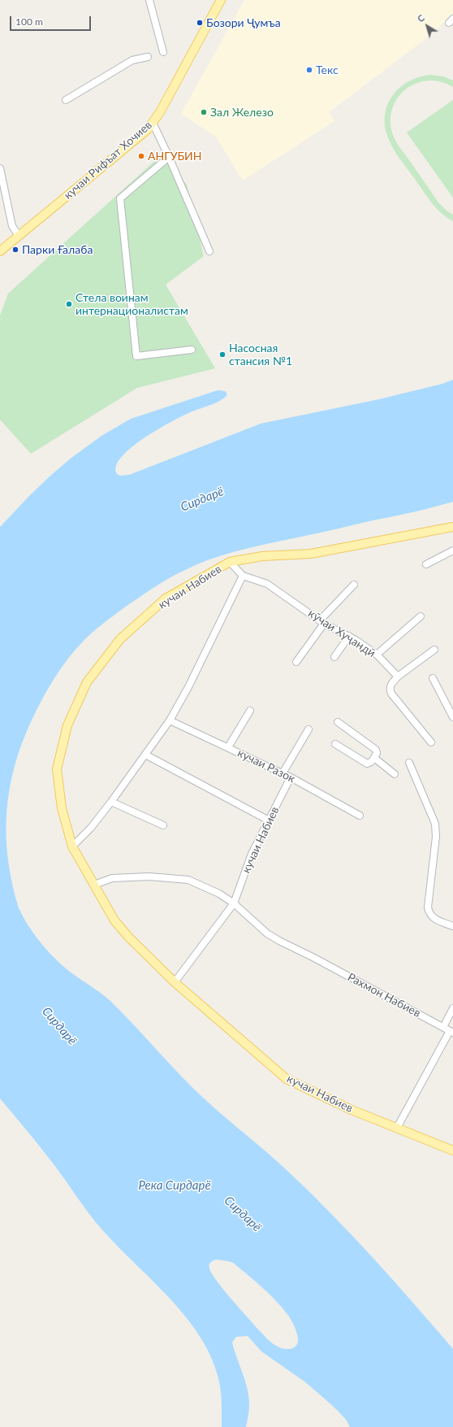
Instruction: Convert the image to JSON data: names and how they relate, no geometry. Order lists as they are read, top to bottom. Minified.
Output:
{"streets":{"main road":["кучаи Рифъат Хочиев","кучаи Набиев"],"street":["кӯчаи Хуҷандӣ","кучаи Разок","Рахмон Набиев"]},"crossings":[["кучаи Набиев","кӯчаи Хуҷандӣ"],["кучаи Набиев","кучаи Разок"],["кучаи Набиев","Рахмон Набиев"]],"water":["Сирдарё","Река Сирдарё"],"places":["Бозори Ҷумъа","Текс","Зал Железо","АНГУБИН","Парки Ғалаба","Стела воинам интернационалистам","Насосная стансия №1"],"scale_bar":"100 m","north":"top left"}
